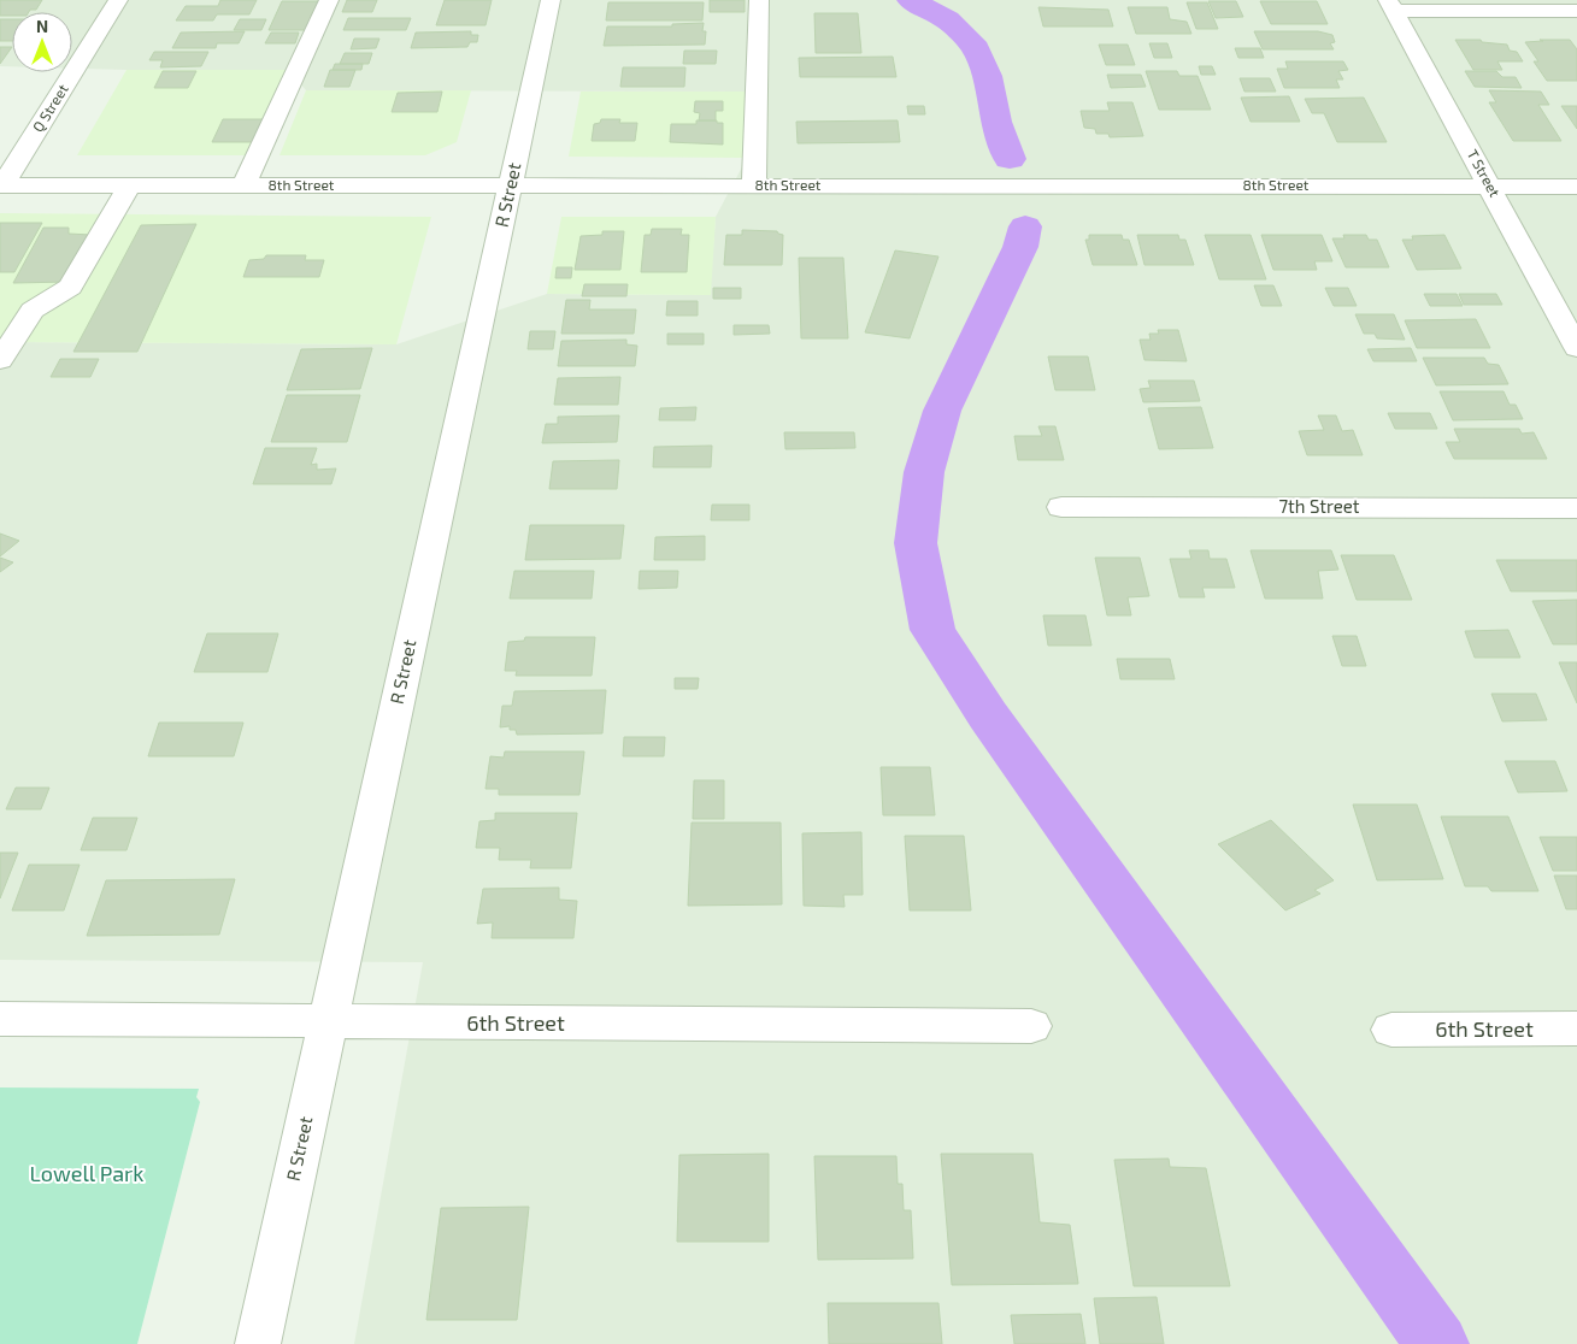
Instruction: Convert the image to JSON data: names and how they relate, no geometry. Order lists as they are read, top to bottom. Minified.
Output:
{"streets":{"street":["Q Street","T Street","8th Street","R Street","7th Street","6th Street"]},"crossings":[["Q Street","8th Street"],["T Street","8th Street"],["8th Street","R Street"],["R Street","6th Street"]],"parks":["Lowell Park"],"north":"top"}
